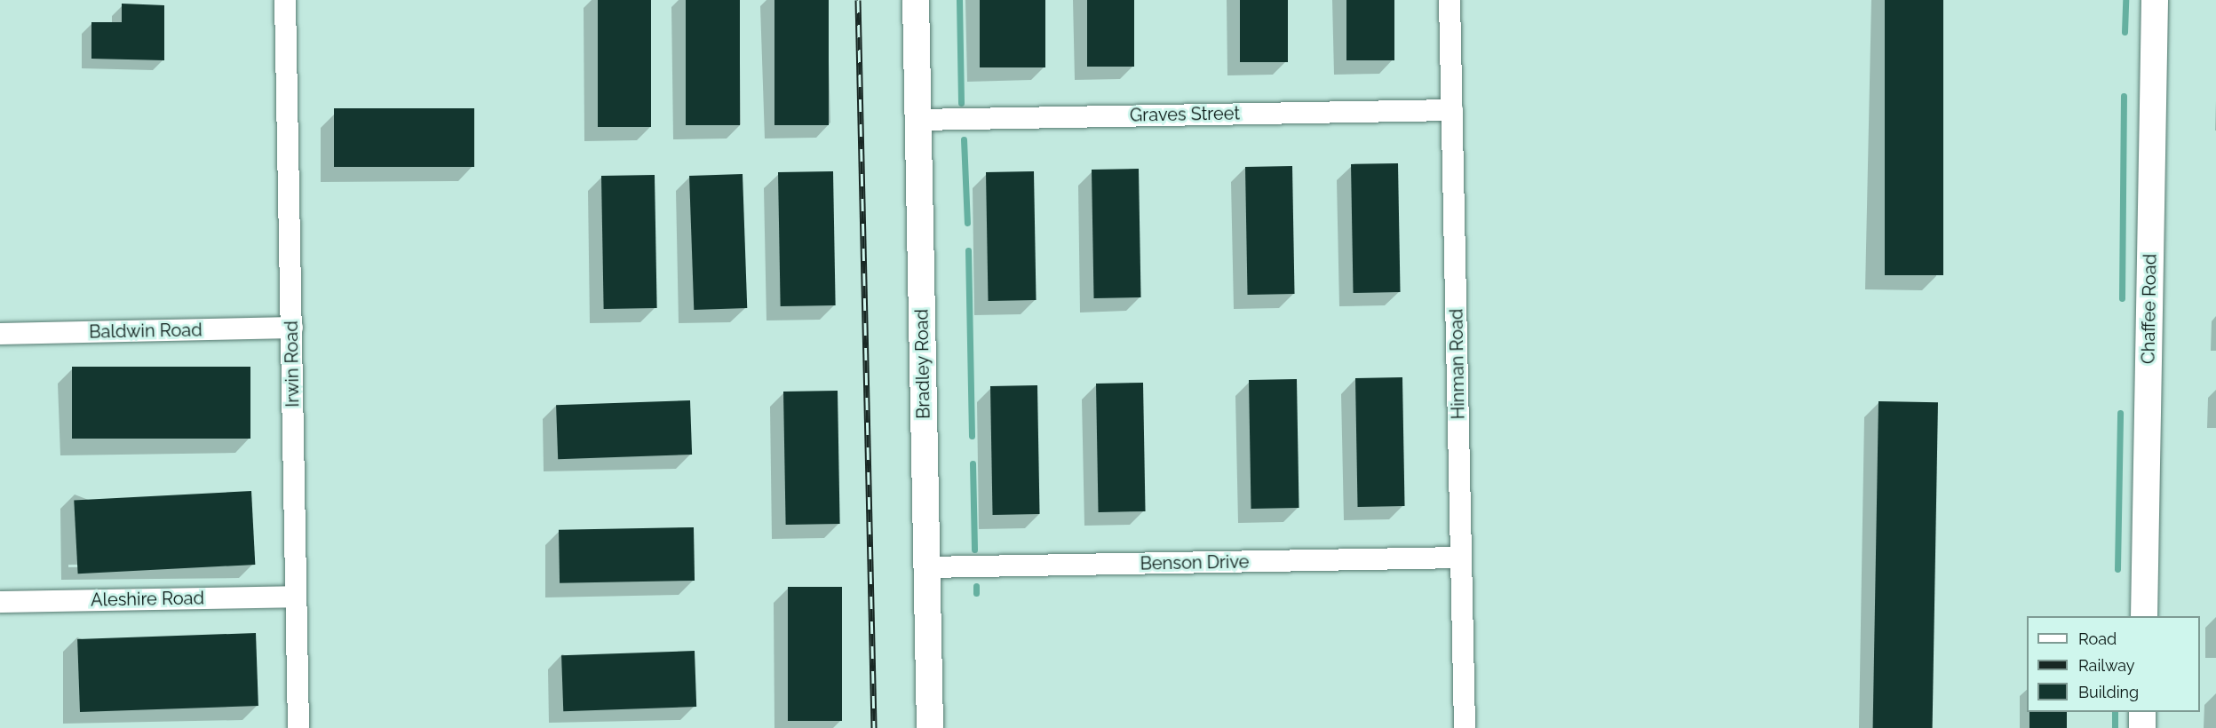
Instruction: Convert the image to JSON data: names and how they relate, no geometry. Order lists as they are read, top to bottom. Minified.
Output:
{"streets":{"street":["Graves Street","Chaffee Road","Baldwin Road","Irwin Road","Bradley Road","Hinman Road","Benson Drive","Aleshire Road"]},"crossings":[["Graves Street","Bradley Road"],["Graves Street","Hinman Road"],["Baldwin Road","Irwin Road"],["Irwin Road","Aleshire Road"],["Bradley Road","Benson Drive"],["Hinman Road","Benson Drive"]],"legend":["Road","Railway","Building"]}
